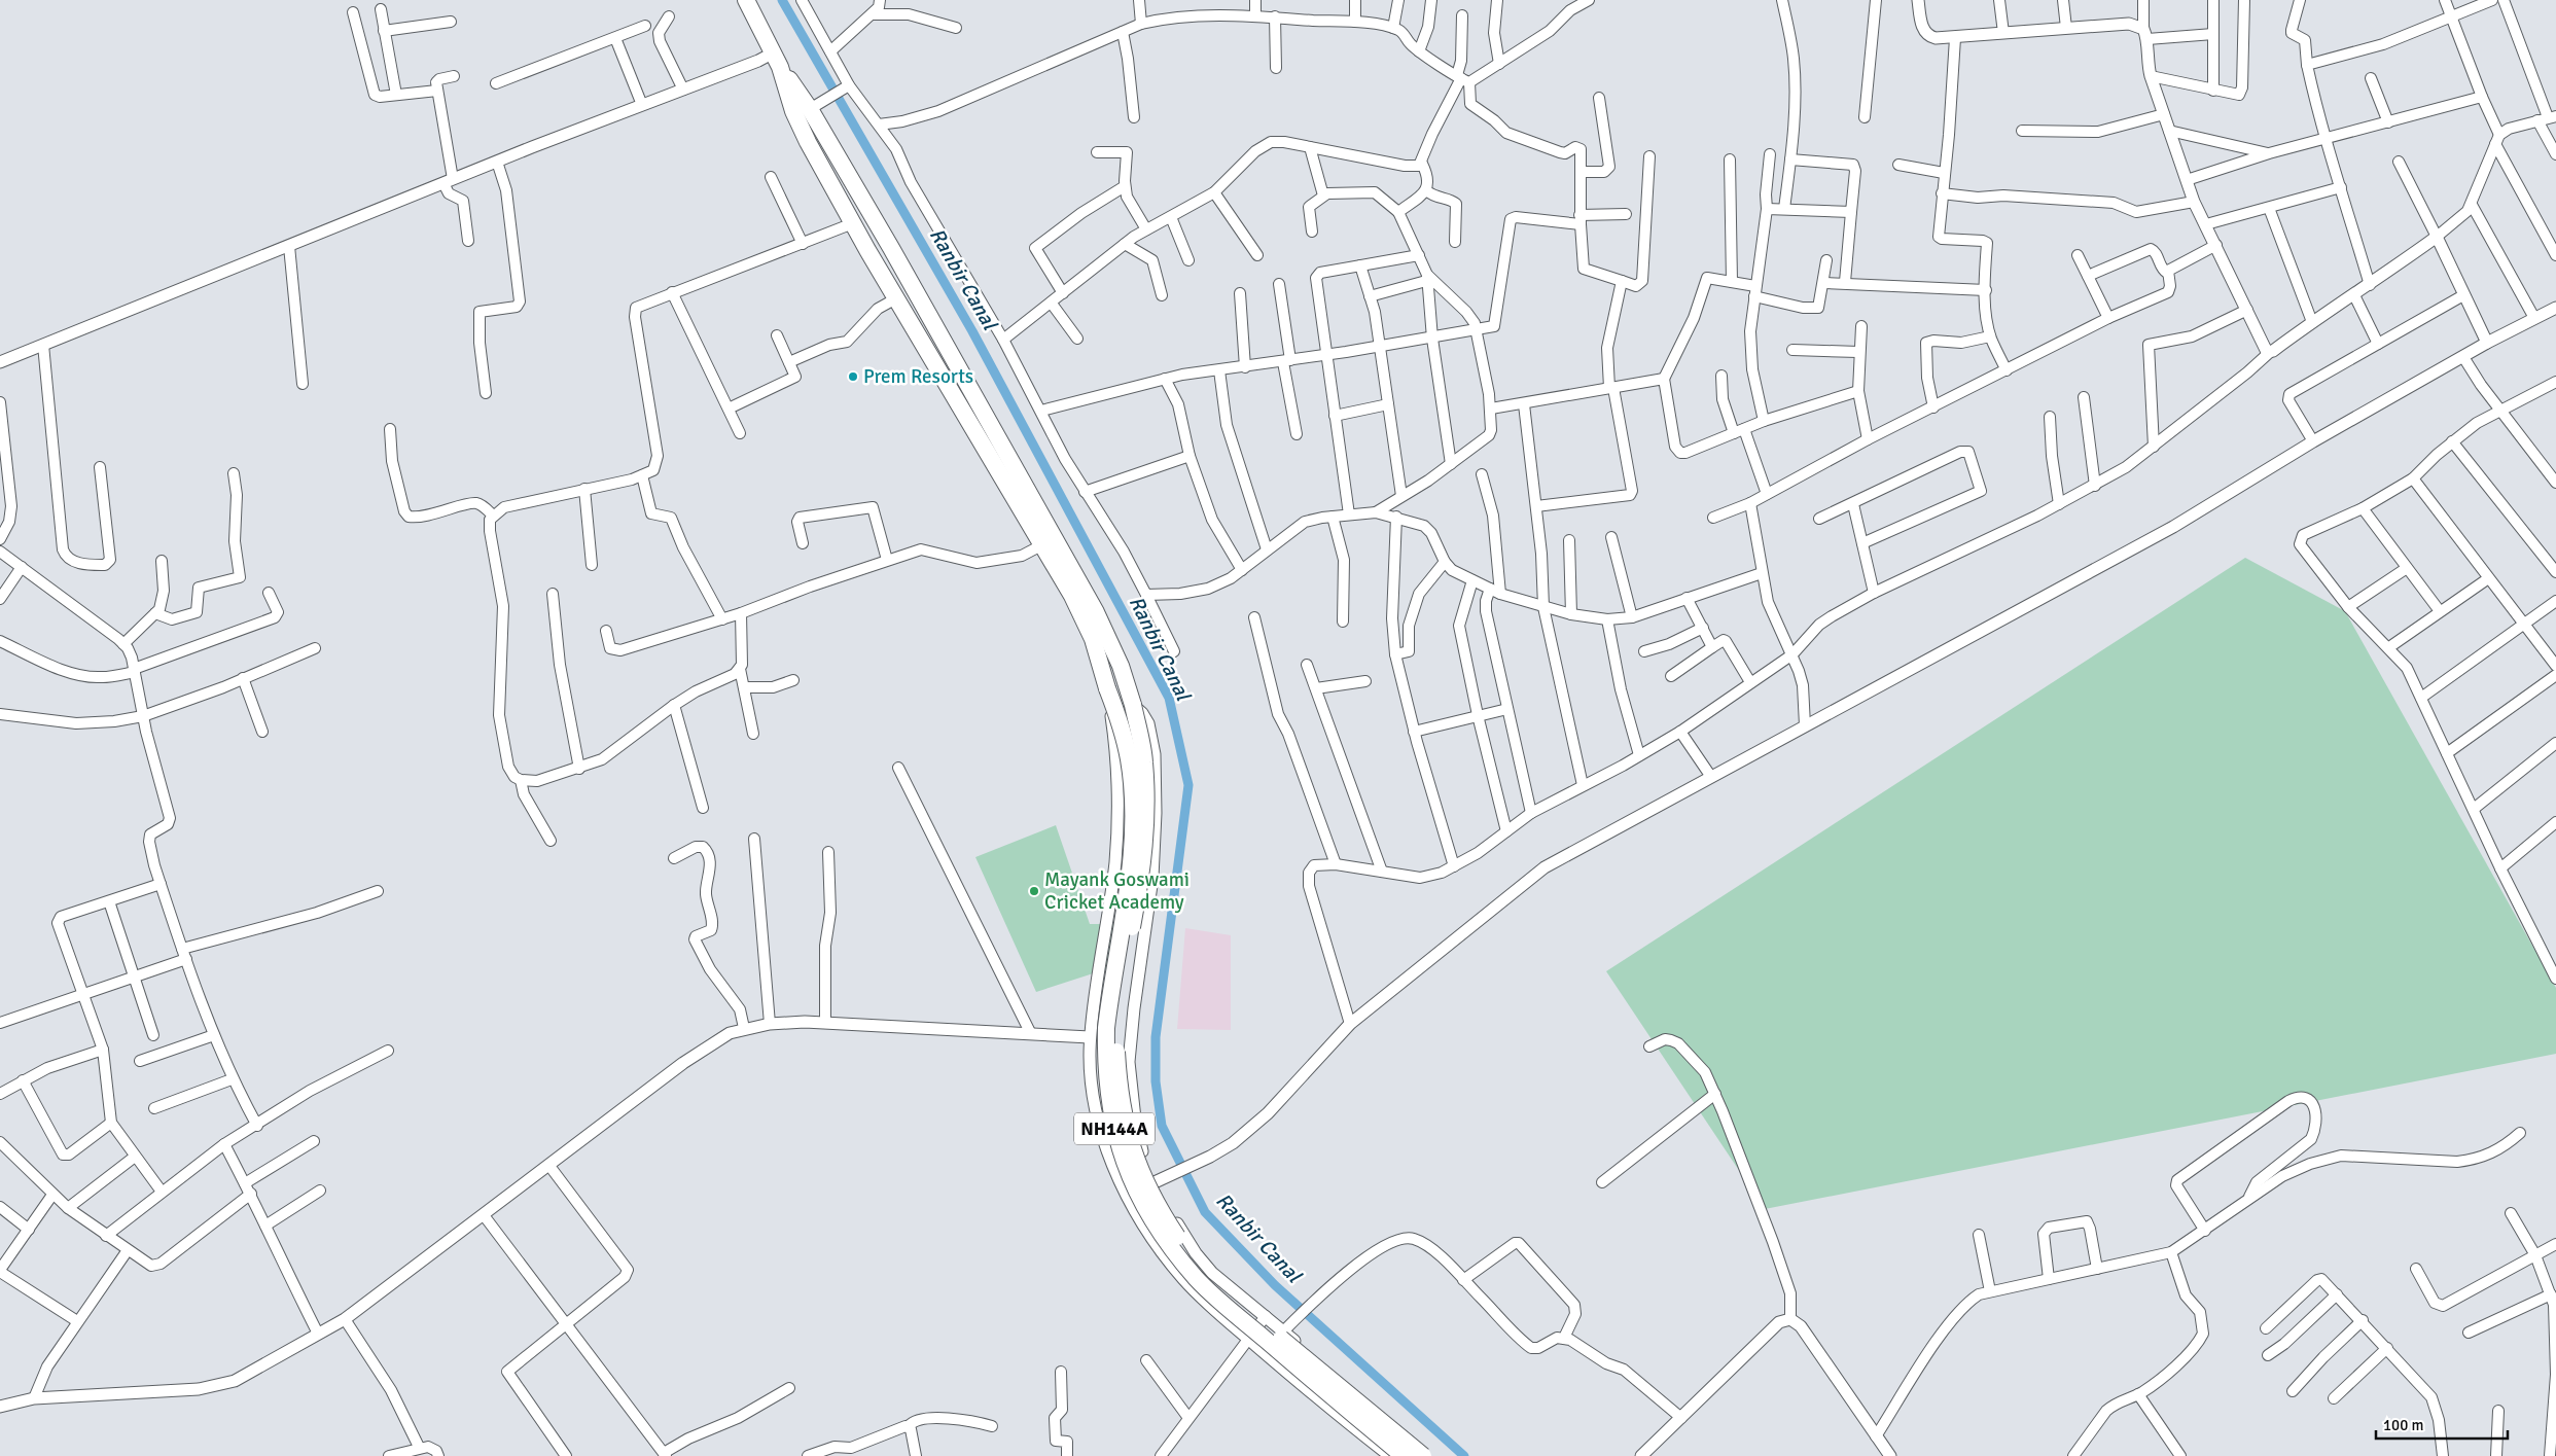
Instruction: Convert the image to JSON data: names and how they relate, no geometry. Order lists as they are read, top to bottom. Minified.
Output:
{"streets":{"highway":["NH144A"]},"water":["Ranbir Canal"],"places":["Prem Resorts","Mayank Goswami Cricket Academy"],"scale_bar":"100 m"}
